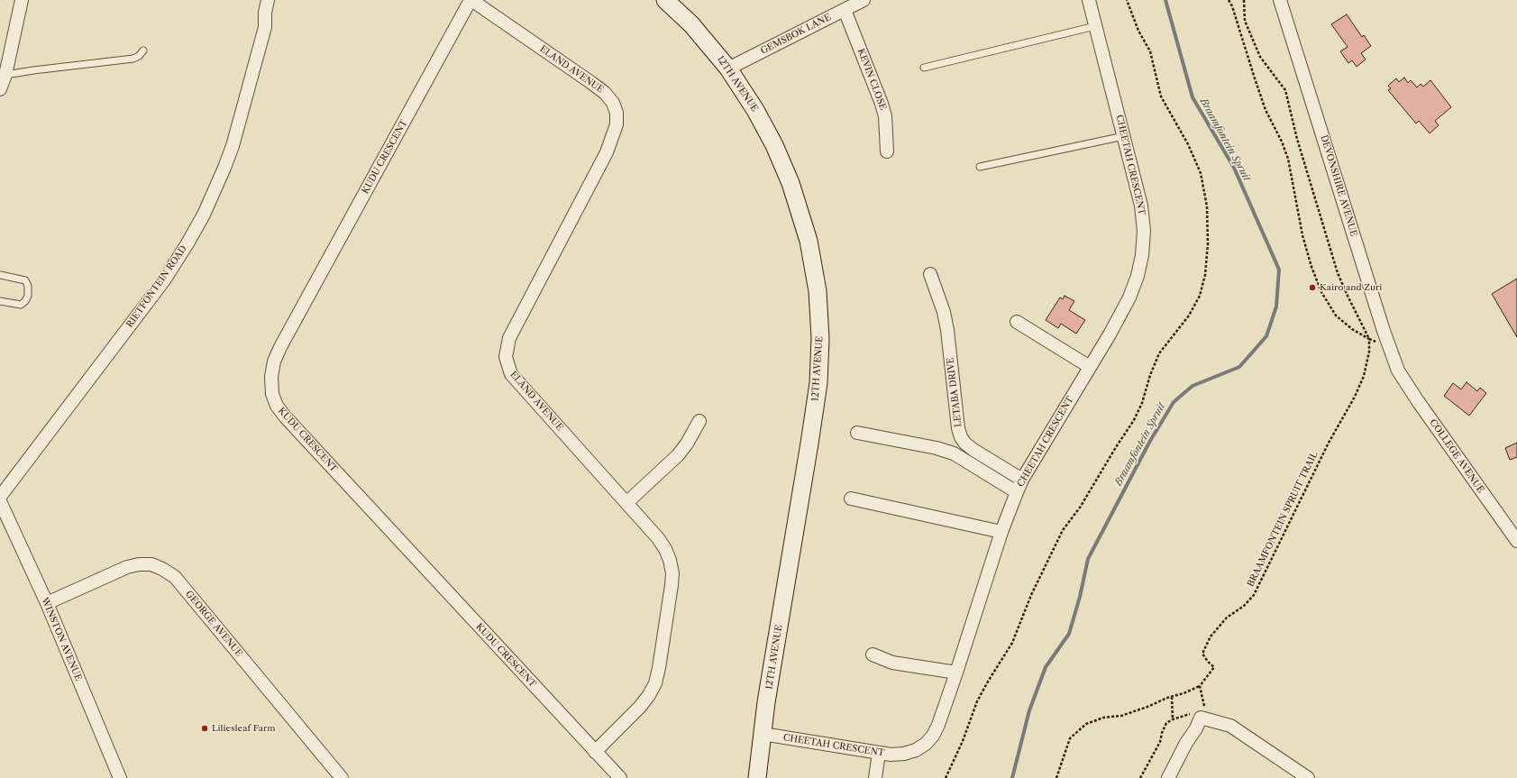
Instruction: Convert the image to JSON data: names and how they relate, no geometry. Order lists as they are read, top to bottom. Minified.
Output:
{"streets":{"street":["GEMSBOK LANE","ELAND AVENUE","KEVIN CLOSE","12TH AVENUE","KUDU CRESCENT","CHEETAH CRESCENT","DEVONSHIRE AVENUE","RIETFONTEIN ROAD","LETABA DRIVE","COLLEGE AVENUE","GEORGE AVENUE","WINSTON AVENUE"],"path":["BRAAMFONTEIN SPRUIT TRAIL"]},"crossings":[["GEMSBOK LANE","KEVIN CLOSE"],["GEMSBOK LANE","12TH AVENUE"],["ELAND AVENUE","KUDU CRESCENT"],["12TH AVENUE","CHEETAH CRESCENT"],["CHEETAH CRESCENT","LETABA DRIVE"],["DEVONSHIRE AVENUE","COLLEGE AVENUE"],["GEORGE AVENUE","WINSTON AVENUE"]],"water":["Braamfontein Spruit"],"places":["Kairo and Zuri","Liliesleaf Farm"]}
